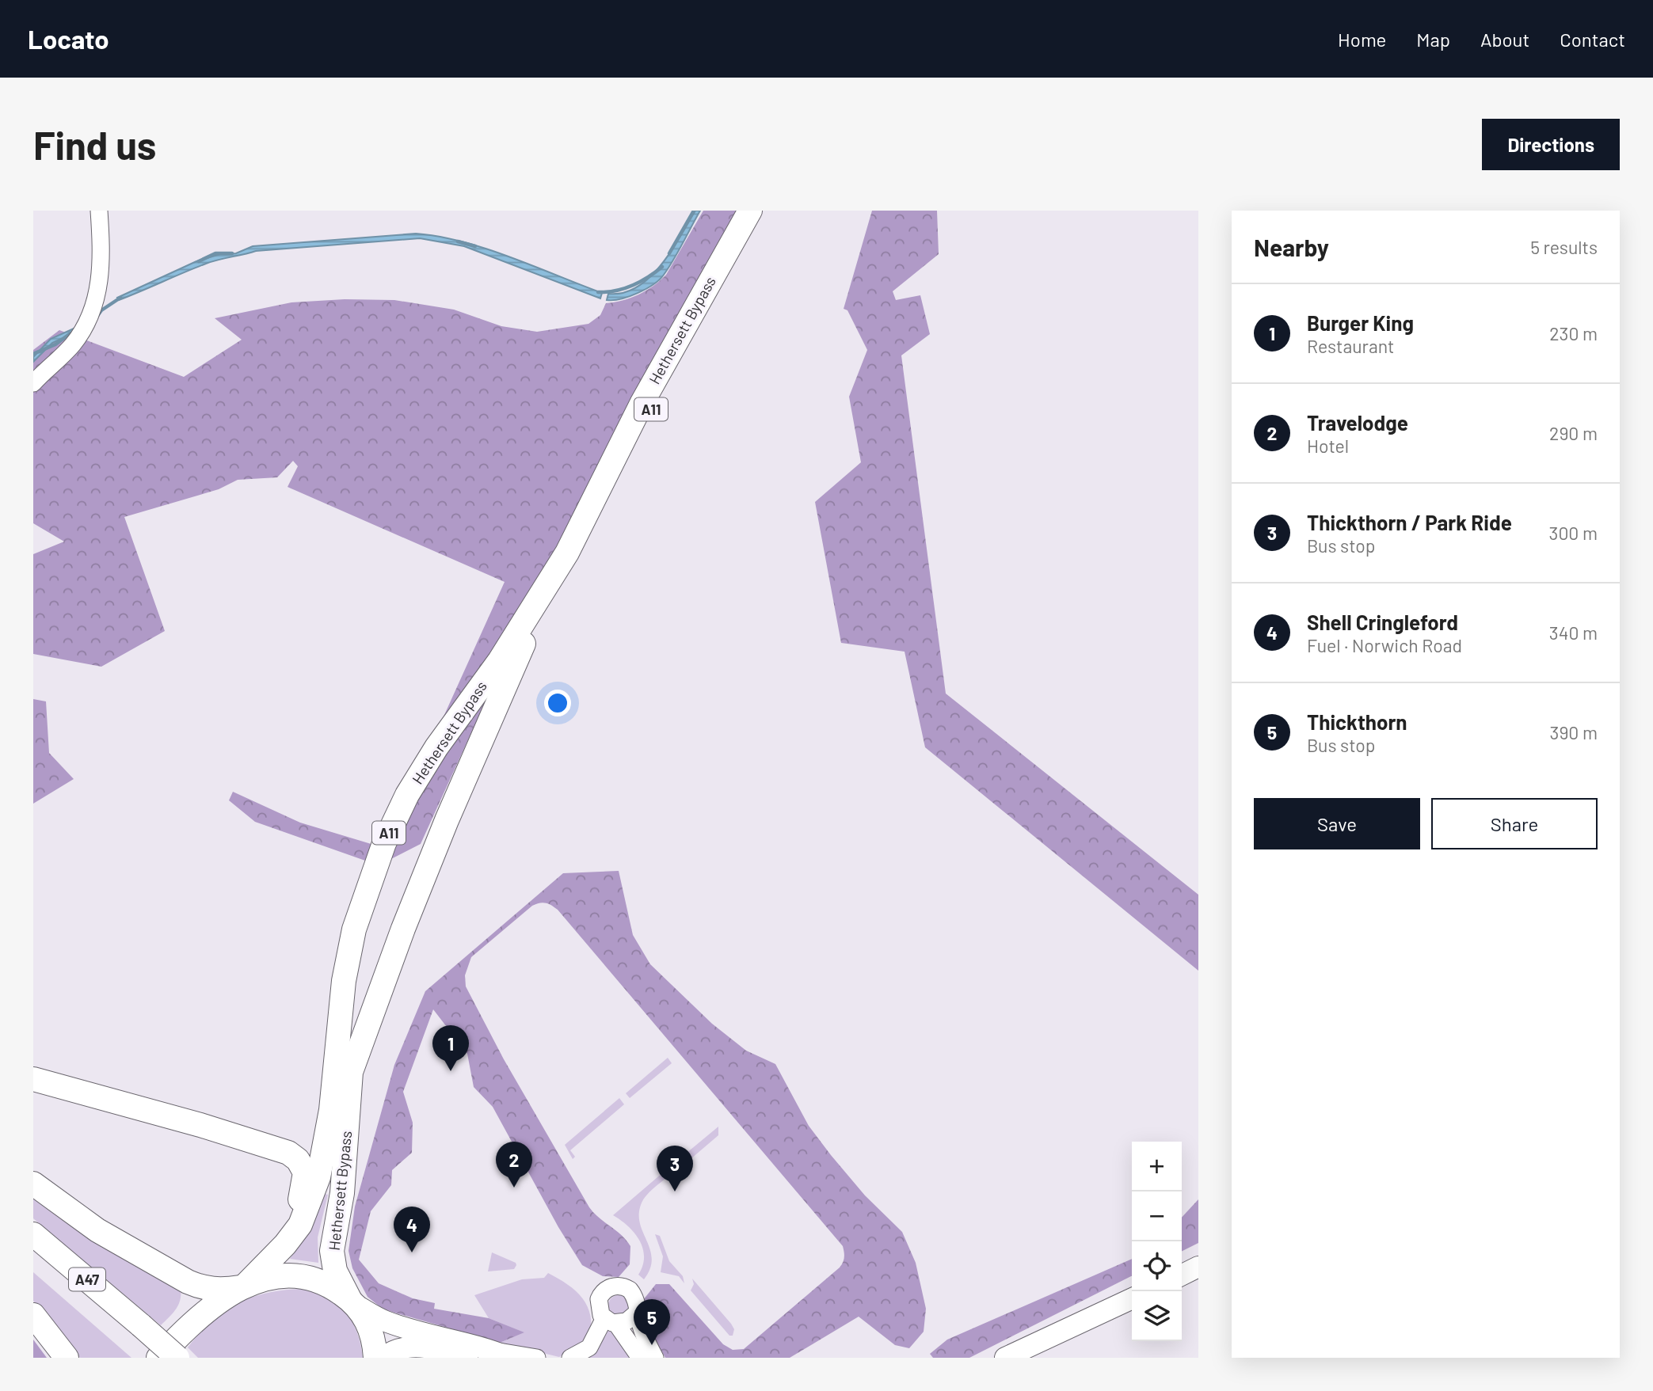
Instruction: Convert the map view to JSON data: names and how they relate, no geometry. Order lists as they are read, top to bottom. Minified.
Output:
{"streets":{"highway":["Hethersett Bypass","A11","A47"]},"page":{"header":"Locato","nav":["Home","Map","About","Contact"],"buttons":["Directions",["Save","Share"]],"title":"Find us","heading":["Nearby","5 results"],"list":[{"mark":"1","name":"Burger King","note":"Restaurant","value":"230 m"},{"mark":"2","name":"Travelodge","note":"Hotel","value":"290 m"},{"mark":"3","name":"Thickthorn / Park Ride","note":"Bus stop","value":"300 m"},{"mark":"4","name":"Shell Cringleford","note":"Fuel · Norwich Road","value":"340 m"},{"mark":"5","name":"Thickthorn","note":"Bus stop","value":"390 m"}],"pins":["1","2","3","4","5"],"map_buttons":["+","−"]}}
